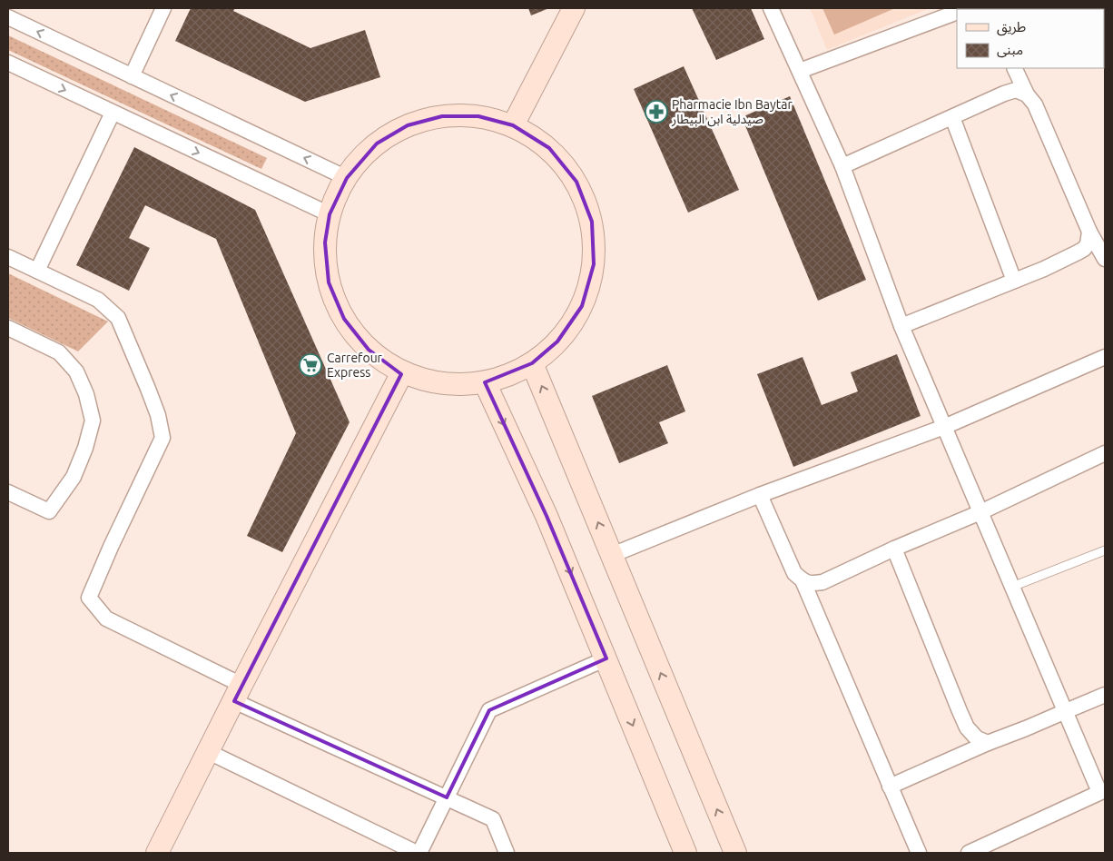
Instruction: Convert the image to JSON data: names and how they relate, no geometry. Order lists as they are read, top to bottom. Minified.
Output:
{"places":{"pharmacy":["Pharmacie Ibn Baytar صيدلية ابن البيطار"],"supermarket":["Carrefour Express"]},"legend":["طريق","مبنى"]}
